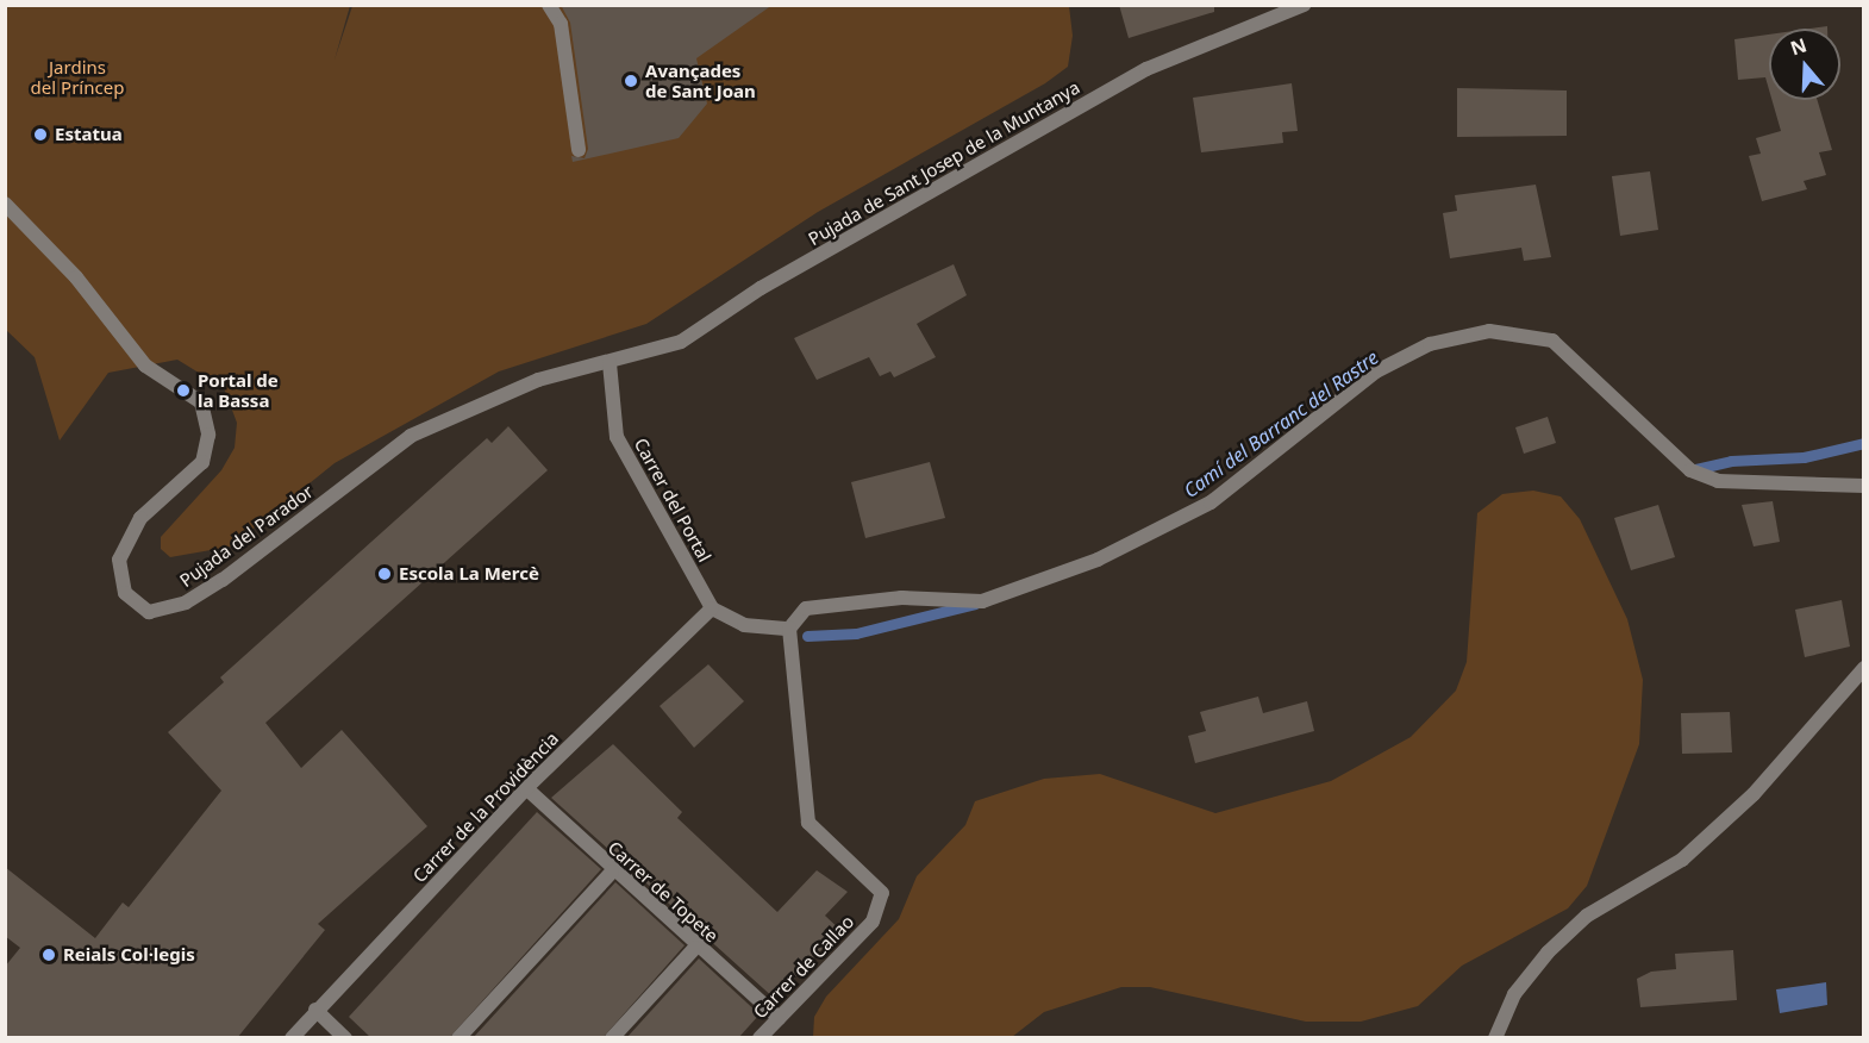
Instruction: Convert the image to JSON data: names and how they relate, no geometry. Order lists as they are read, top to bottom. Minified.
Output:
{"streets":{"street":["Pujada de Sant Josep de la Muntanya","Carrer del Portal","Pujada del Parador","Carrer de la Providència","Carrer de Topete","Carrer de Callao"]},"crossings":[["Pujada de Sant Josep de la Muntanya","Carrer del Portal"],["Pujada de Sant Josep de la Muntanya","Pujada del Parador"],["Carrer del Portal","Pujada del Parador"],["Carrer del Portal","Carrer de la Providència"],["Carrer de la Providència","Carrer de Topete"],["Carrer de Topete","Carrer de Callao"]],"water":["Camí del Barranc del Rastre"],"parks":["Jardins del Príncep"],"places":["Avançades de Sant Joan","Estatua","Portal de la Bassa","Escola La Mercè","Reials Col·legis"],"north":"top"}
